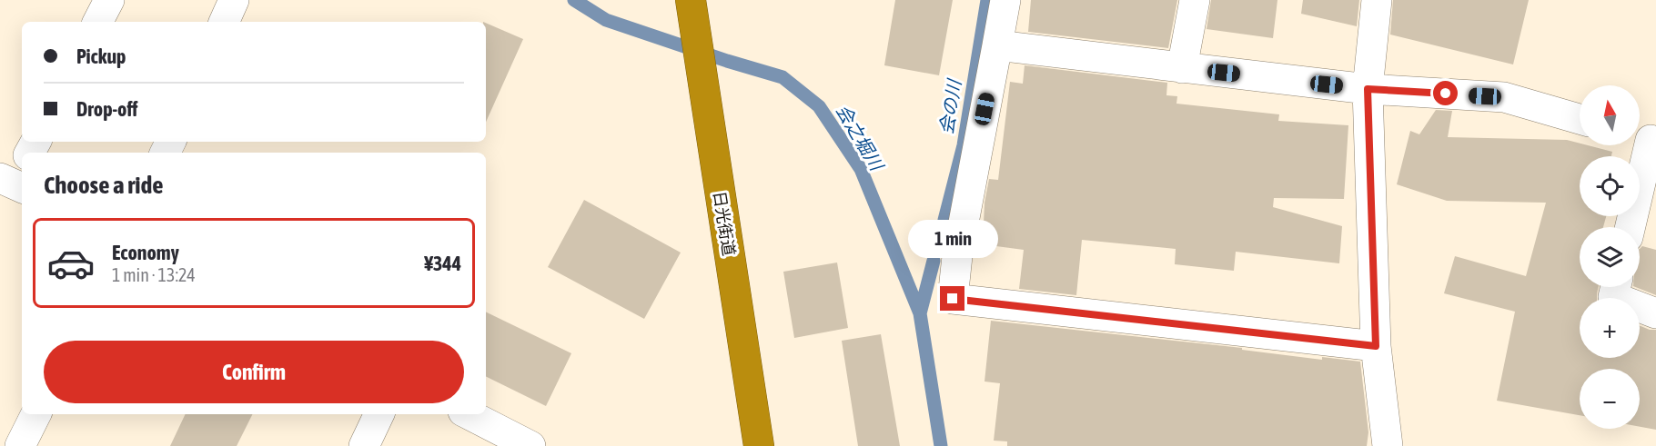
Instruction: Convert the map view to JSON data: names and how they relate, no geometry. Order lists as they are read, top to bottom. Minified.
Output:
{"streets":{"highway":["日光街道"]},"water":["会の川","会之堀川"],"north":"top","page":{"banner":["Pickup","Drop-off"],"map_buttons":["+","−"],"heading":"Choose a ride","list":[{"name":"Economy","note":"1 min · 13:24","value":"¥344"}],"bubble":"1 min","buttons":"Confirm"}}
